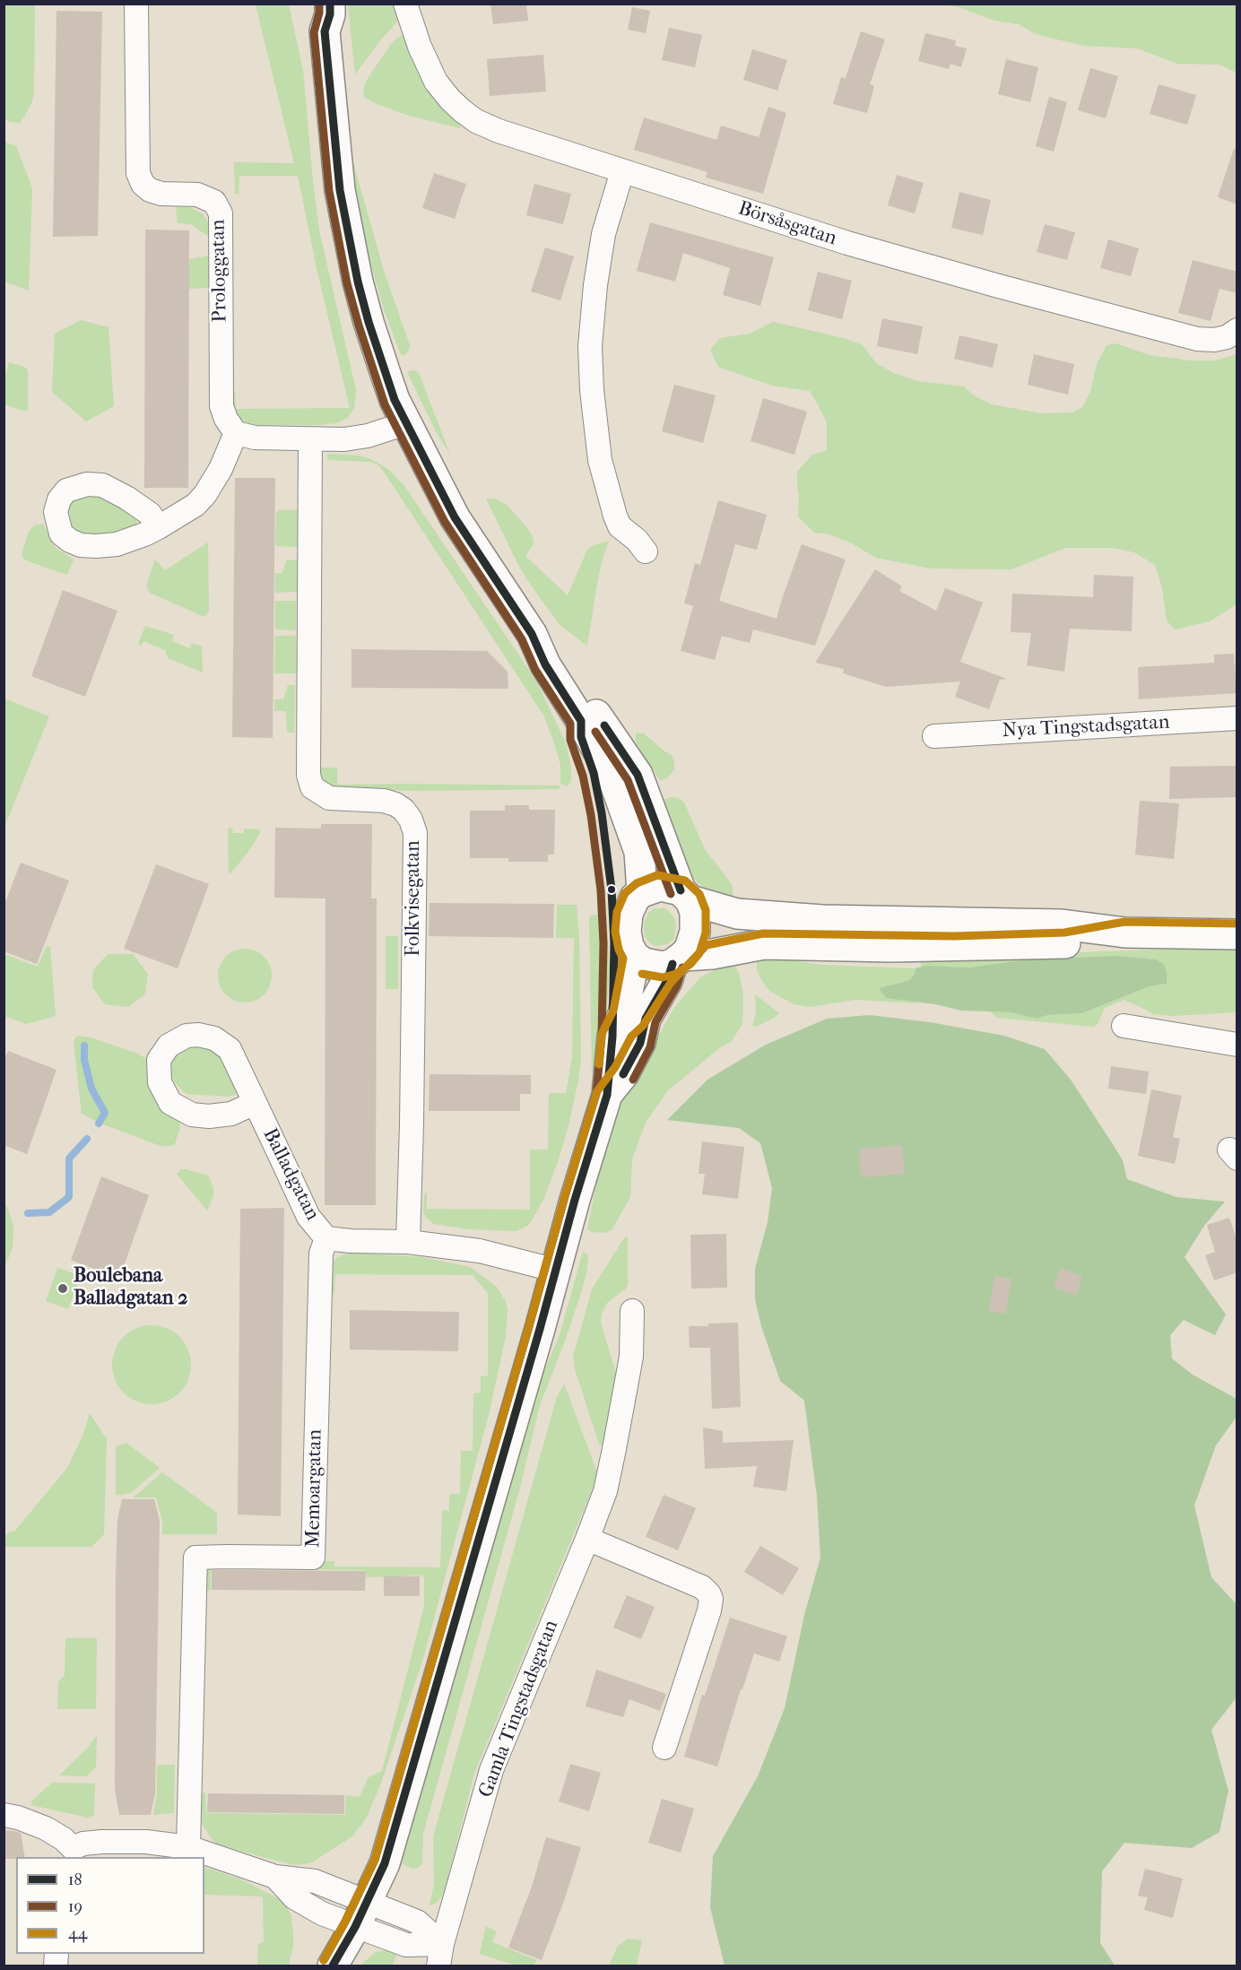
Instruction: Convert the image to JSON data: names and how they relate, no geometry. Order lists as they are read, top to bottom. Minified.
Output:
{"streets":{"street":["Börsåsgatan","Prologgatan","Nya Tingstadsgatan","Folkvisegatan","Balladgatan","Memoargatan","Gamla Tingstadsgatan"]},"crossings":[["Folkvisegatan","Balladgatan"],["Balladgatan","Memoargatan"]],"places":["Boulebana Balladgatan 2"],"lines":["transit line 18","transit line 19","transit line 44"],"legend":["18","19","44"]}
